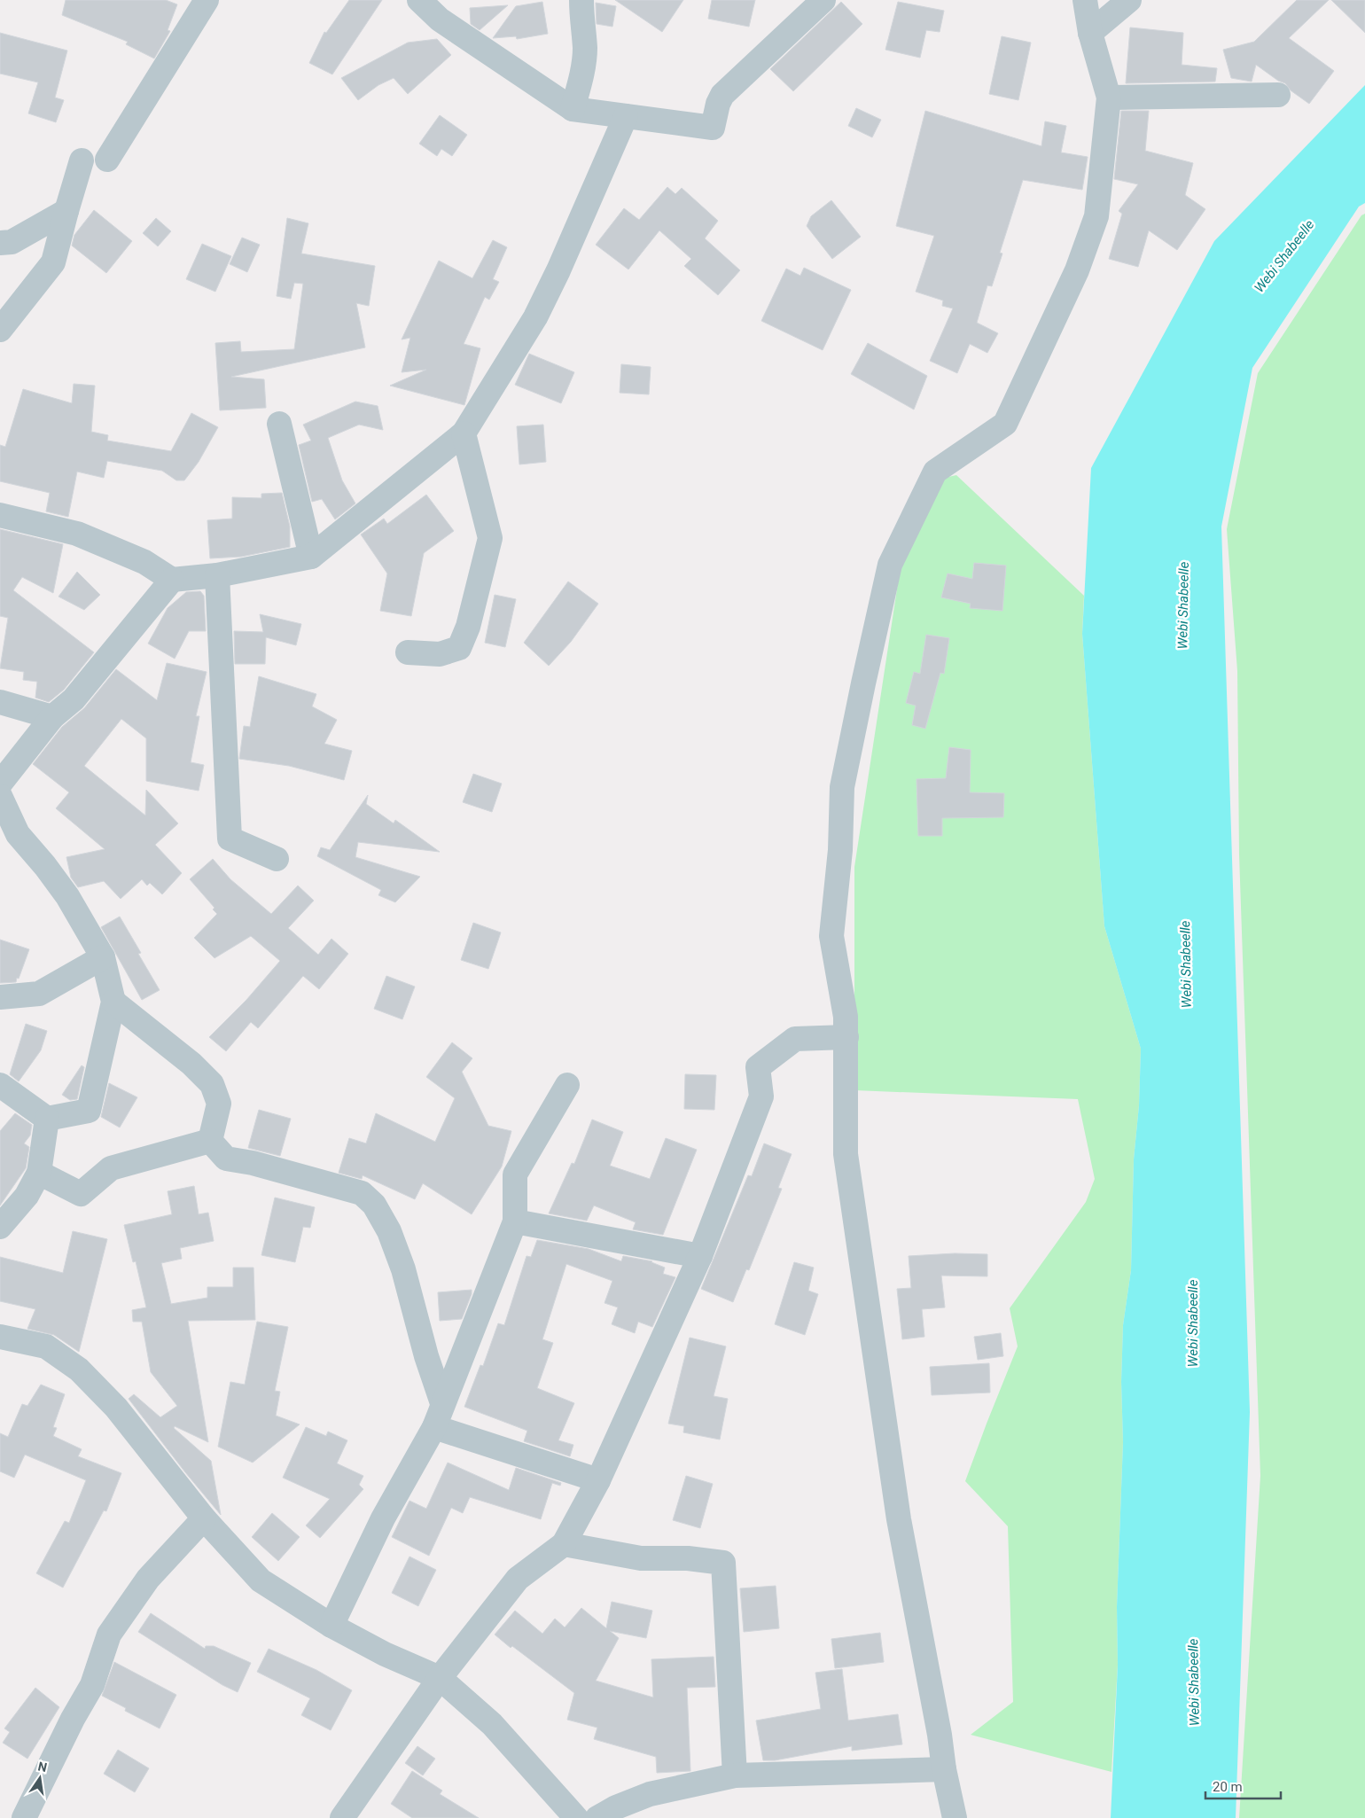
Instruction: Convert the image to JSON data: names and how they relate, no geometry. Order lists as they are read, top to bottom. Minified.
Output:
{"water":["Webi Shabeelle"],"scale_bar":"20 m","north":"top"}
